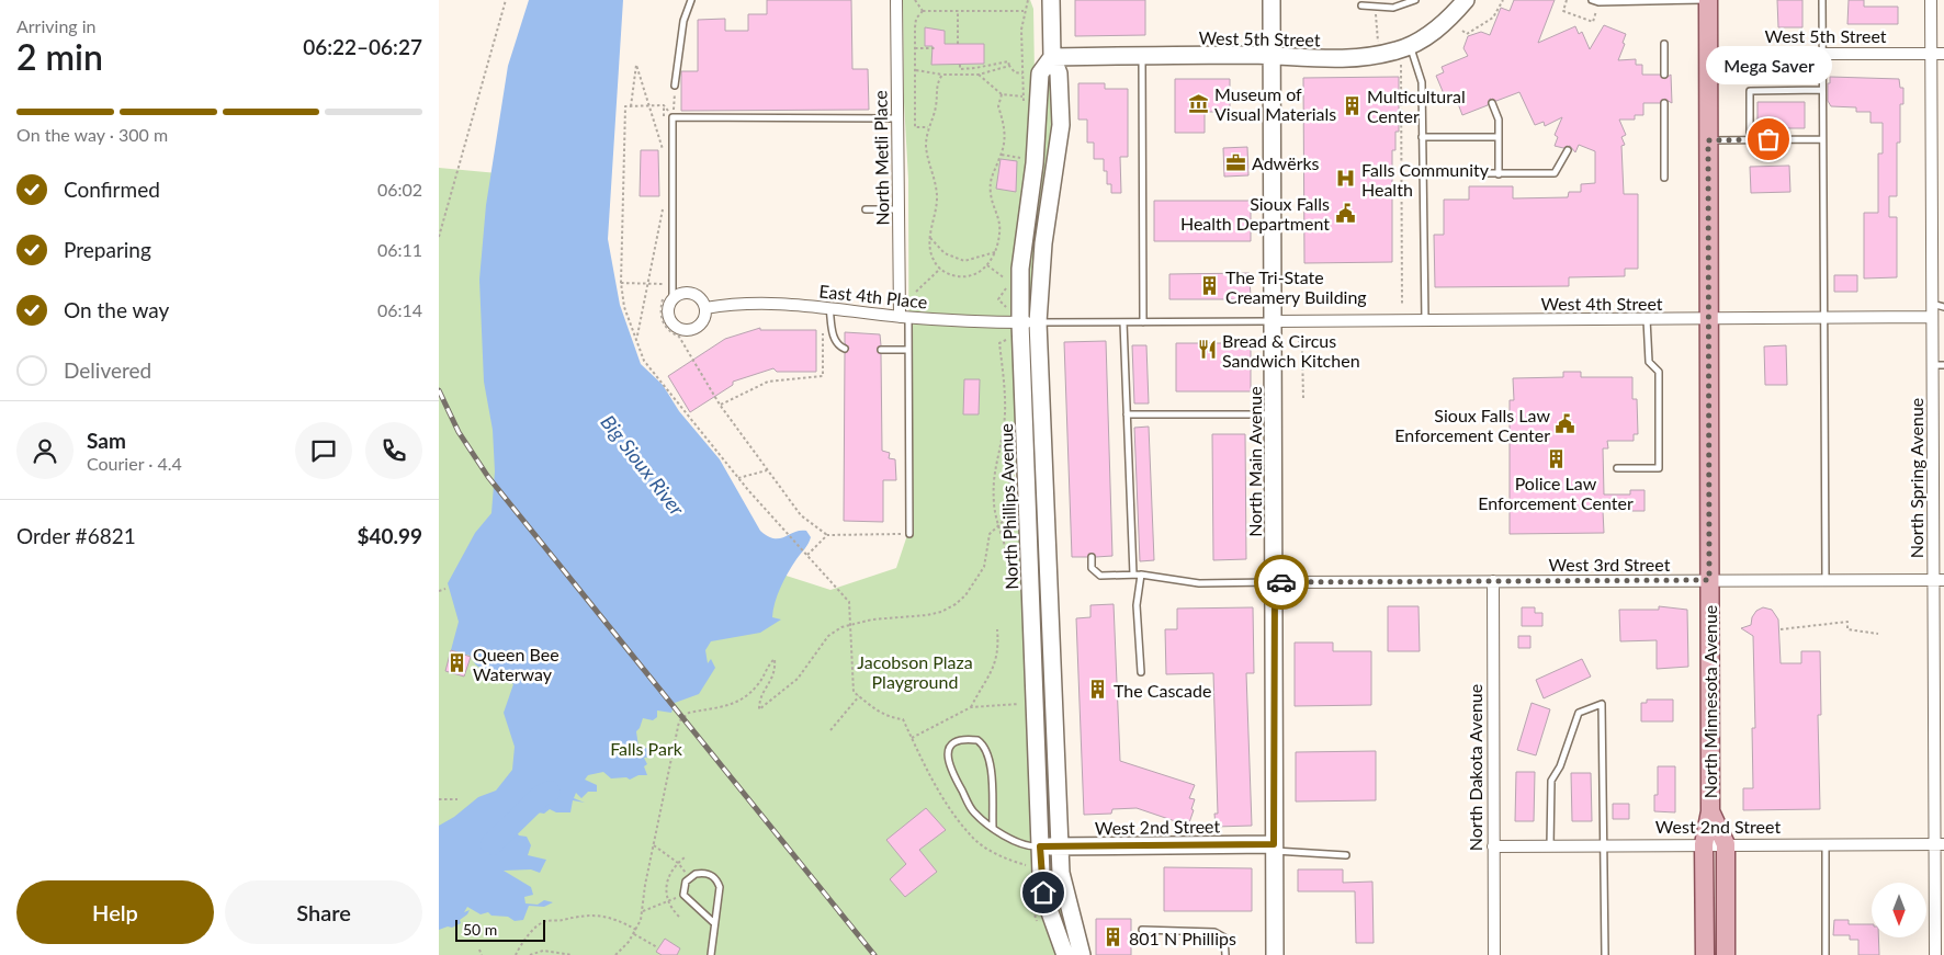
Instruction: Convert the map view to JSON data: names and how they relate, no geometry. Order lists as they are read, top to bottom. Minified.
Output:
{"streets":{"main road":["North Minnesota Avenue"],"street":["West 5th Street","North Metli Place","East 4th Place","West 4th Street","North Main Avenue","North Spring Avenue","North Phillips Avenue","West 3rd Street","North Dakota Avenue","West 2nd Street"]},"crossings":[["West 5th Street","North Main Avenue"],["West 5th Street","North Spring Avenue"],["West 5th Street","North Phillips Avenue"],["West 5th Street","North Minnesota Avenue"],["North Metli Place","East 4th Place"],["East 4th Place","North Phillips Avenue"],["West 4th Street","North Main Avenue"],["West 4th Street","North Spring Avenue"],["West 4th Street","North Minnesota Avenue"],["North Main Avenue","West 3rd Street"],["North Main Avenue","West 2nd Street"],["North Spring Avenue","West 3rd Street"],["North Spring Avenue","West 2nd Street"],["North Phillips Avenue","West 2nd Street"],["West 3rd Street","North Minnesota Avenue"],["West 3rd Street","North Dakota Avenue"],["North Minnesota Avenue","West 2nd Street"],["North Dakota Avenue","West 2nd Street"]],"water":["Big Sioux River"],"parks":["Jacobson Plaza Playground","Falls Park"],"places":{"museum":["Museum of Visual Materials"],"building":["Multicultural Center","The Tri-State Creamery Building","Police Law Enforcement Center","Queen Bee Waterway","The Cascade","801 N Phillips"],"other":["Mega Saver"],"office":["Adwёrks"],"hospital":["Falls Community Health"],"public building":["Sioux Falls Health Department","Sioux Falls Law Enforcement Center"],"restaurant":["Bread & Circus Sandwich Kitchen"]},"scale_bar":"50 m","north":"bottom","page":{"heading":["2 min","Arriving in","06:22–06:27"],"panel":["Sam","Courier · 4.4","Order #6821","$40.99"],"bubble":"Mega Saver","bar":"On the way · 300 m","list":[["Confirmed","06:02"],["Preparing","06:11"],["On the way","06:14"],"Delivered"],"buttons":["Help","Share"],"scale":"50 m"}}
